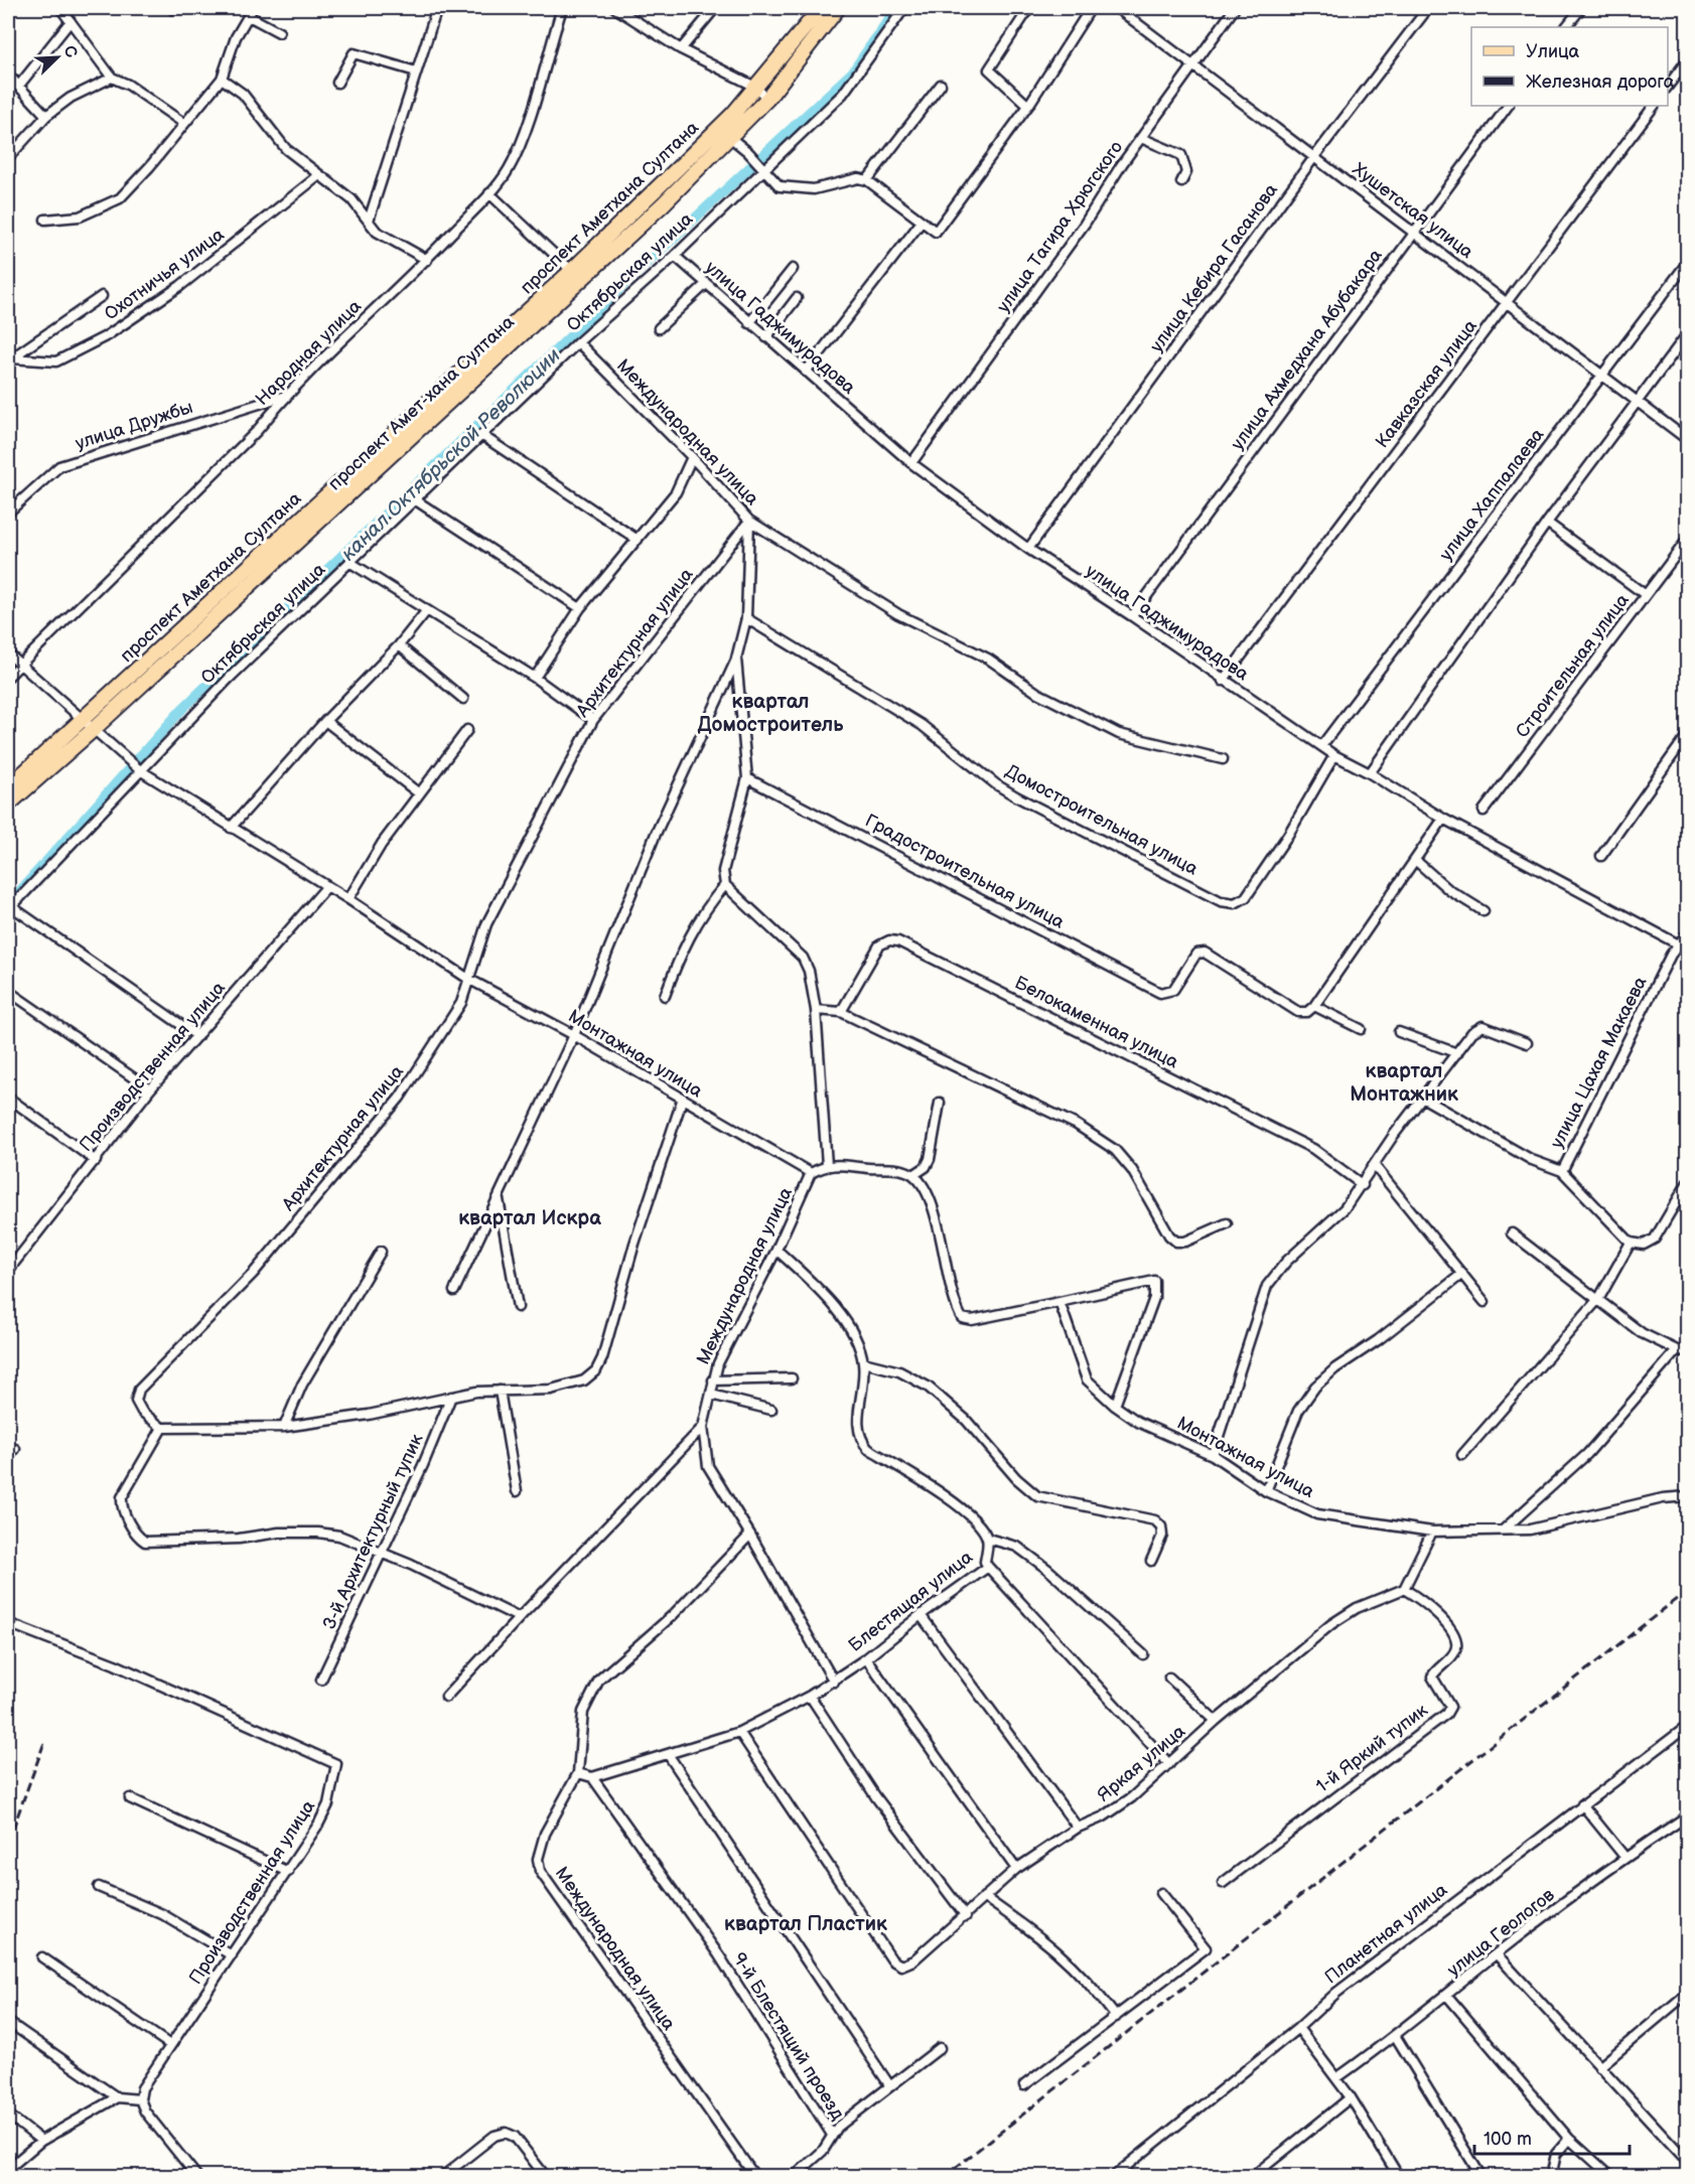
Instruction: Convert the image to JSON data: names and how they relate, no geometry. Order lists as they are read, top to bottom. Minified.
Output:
{"streets":{"main road":["проспект Аметхана Султана","проспект Амет-хана Султана"],"street":["Хушетская улица","улица Тагира Хрюгского","улица Кебира Гасанова","Октябрьская улица","Охотничья улица","улица Гаджимурадова","улица Ахмедхана Абубакара","Народная улица","Кавказская улица","улица Дружбы","Международная улица","улица Хаппалаева","Архитектурная улица","Строительная улица","Домостроительная улица","Градостроительная улица","Белокаменная улица","Монтажная улица","улица Цахая Макаева","Производственная улица","3-й Архитектурный тупик","Блестящая улица","1-й Яркий тупик","Яркая улица","улица Геологов","Планетная улица","9-й Блестящий проезд"]},"crossings":[["проспект Аметхана Султана","проспект Амет-хана Султана"],["проспект Аметхана Султана","Монтажная улица"],["Хушетская улица","улица Тагира Хрюгского"],["Хушетская улица","улица Кебира Гасанова"],["Хушетская улица","улица Ахмедхана Абубакара"],["Хушетская улица","Кавказская улица"],["Хушетская улица","улица Хаппалаева"],["улица Тагира Хрюгского","улица Гаджимурадова"],["улица Кебира Гасанова","улица Гаджимурадова"],["Октябрьская улица","улица Гаджимурадова"],["Октябрьская улица","Международная улица"],["Октябрьская улица","Монтажная улица"],["улица Гаджимурадова","улица Ахмедхана Абубакара"],["улица Гаджимурадова","Кавказская улица"],["улица Гаджимурадова","улица Хаппалаева"],["улица Гаджимурадова","Домостроительная улица"],["улица Гаджимурадова","улица Цахая Макаева"],["Народная улица","улица Дружбы"],["Народная улица","Монтажная улица"],["проспект Амет-хана Султана","Монтажная улица"],["Международная улица","Архитектурная улица"],["Международная улица","Домостроительная улица"],["Международная улица","Градостроительная улица"],["Международная улица","Монтажная улица"],["Международная улица","Блестящая улица"],["Архитектурная улица","Монтажная улица"],["Монтажная улица","Производственная улица"],["Блестящая улица","Яркая улица"],["Блестящая улица","9-й Блестящий проезд"],["1-й Яркий тупик","Яркая улица"]],"districts":["квартал Домостроитель","квартал Монтажник","квартал Искра","квартал Пластик"],"water":["канал Октябрьской Революции"],"legend":["Улица","Железная дорога"],"scale_bar":"100 m","north":"top right"}
